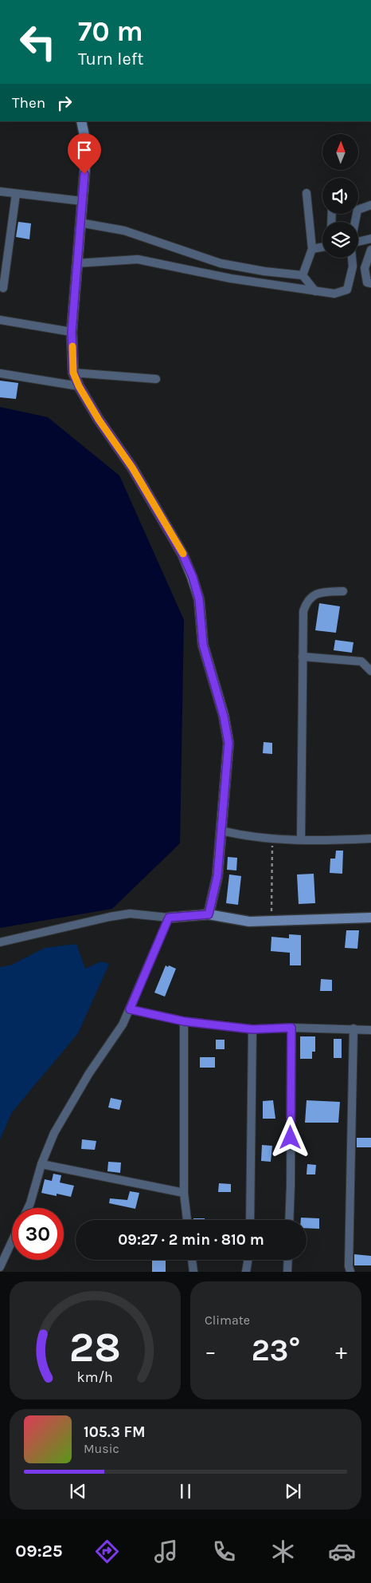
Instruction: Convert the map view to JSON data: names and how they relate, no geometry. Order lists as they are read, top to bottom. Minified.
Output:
{"north":"top","page":{"turn":["70 m","Turn left"],"then":"Then","limit":"30","trip":"09:27 · 2 min · 810 m","tile":"Climate","heat":["−","23°","+"],"song":["105.3 FM","Music"],"tabs":"09:25","gauge":["28","km/h"]}}
